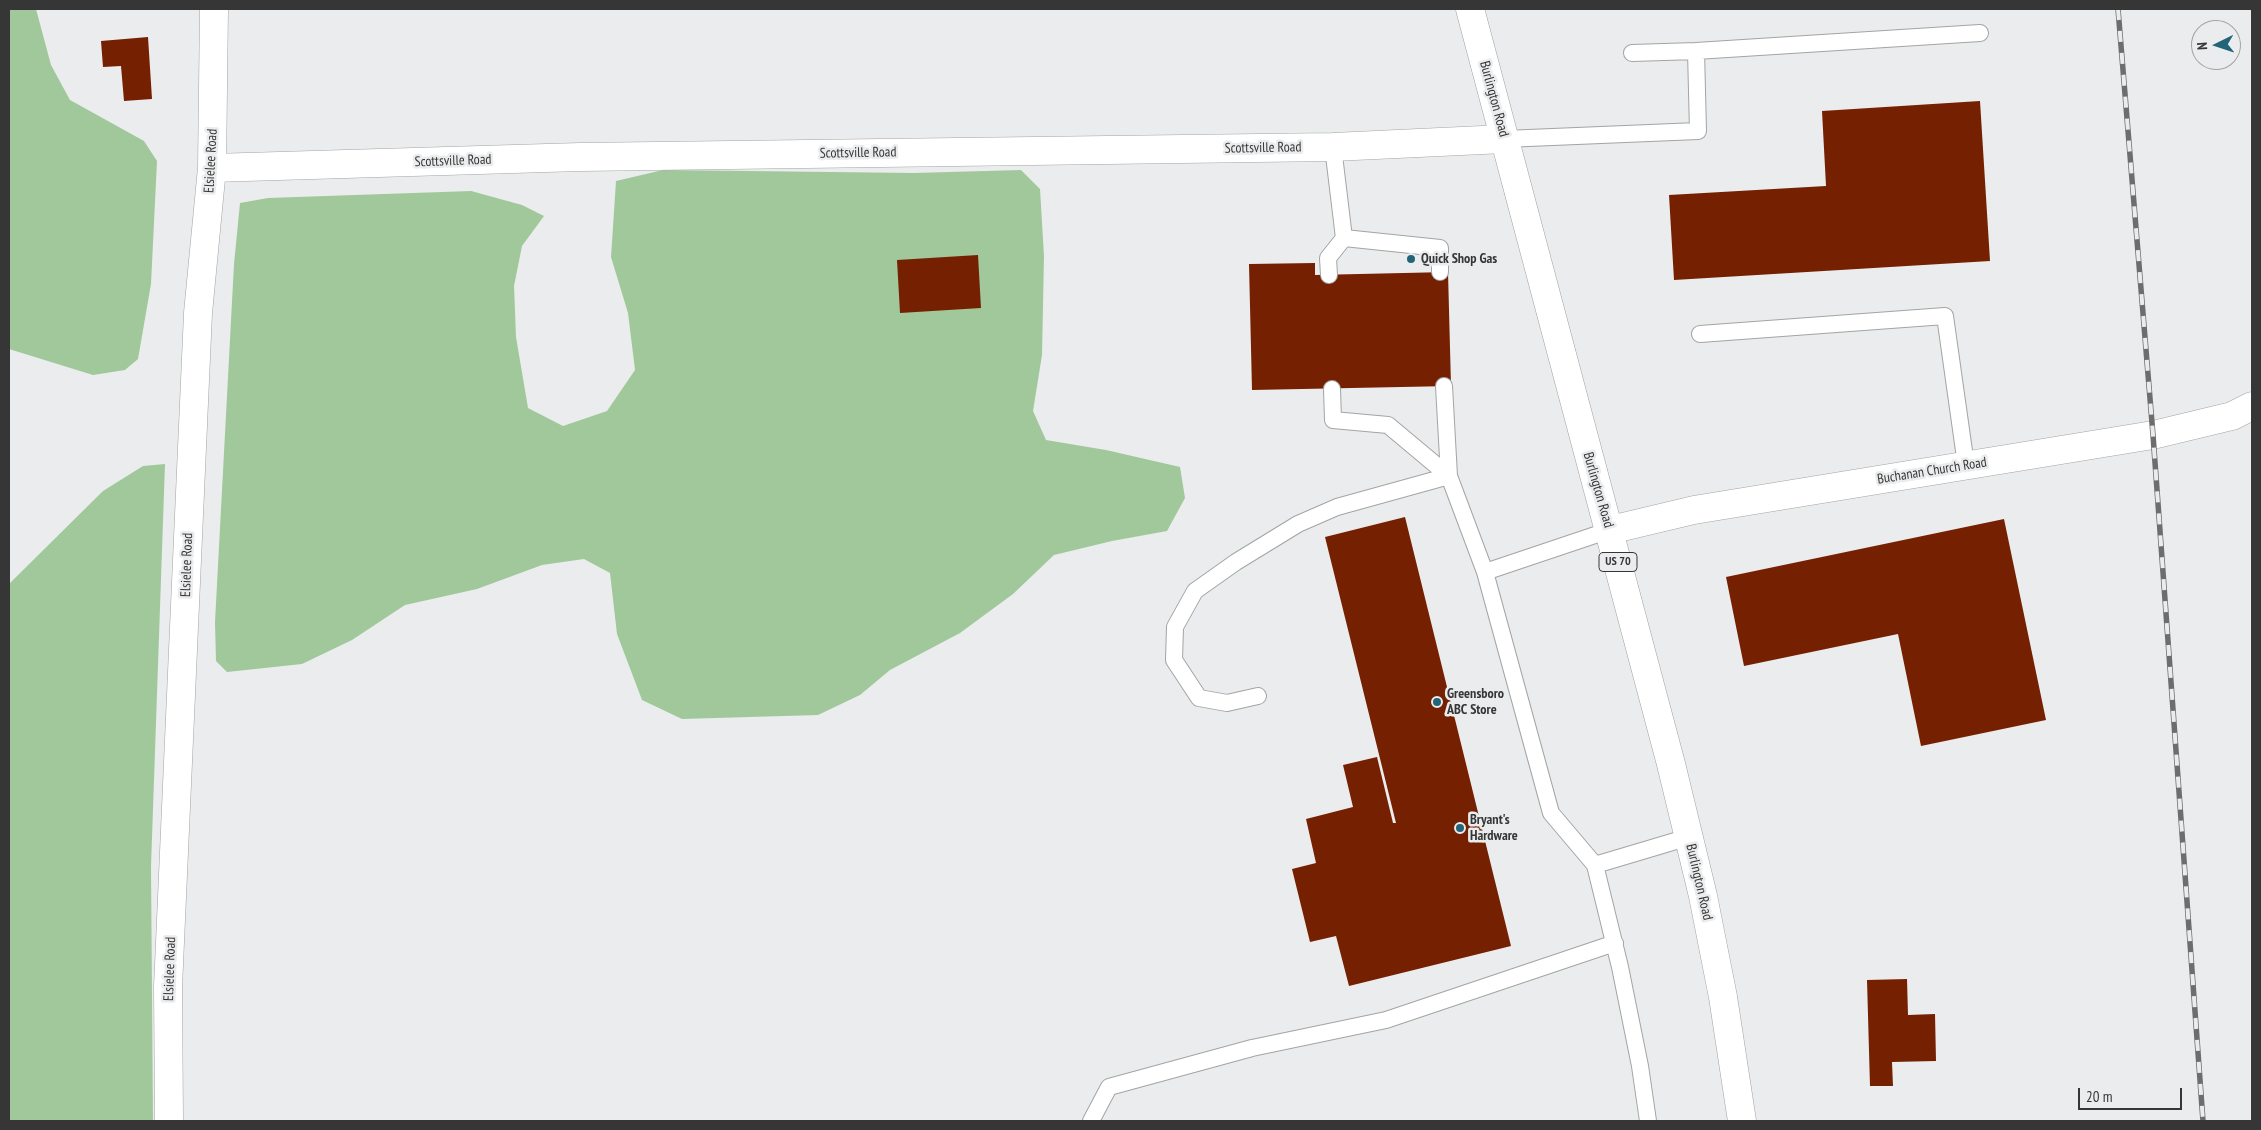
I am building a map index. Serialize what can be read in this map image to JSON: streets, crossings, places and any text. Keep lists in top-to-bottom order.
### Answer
{
  "streets": {
    "main road": [
      "Burlington Road",
      "Scottsville Road",
      "Elsielee Road",
      "Buchanan Church Road",
      "US 70"
    ]
  },
  "crossings": [
    ["Burlington Road", "Scottsville Road"],
    ["Burlington Road", "Buchanan Church Road"],
    ["Scottsville Road", "Elsielee Road"]
  ],
  "places": ["Quick Shop Gas", "Greensboro ABC Store", "Bryant's Hardware"],
  "scale_bar": "20 m",
  "north": "left"
}
